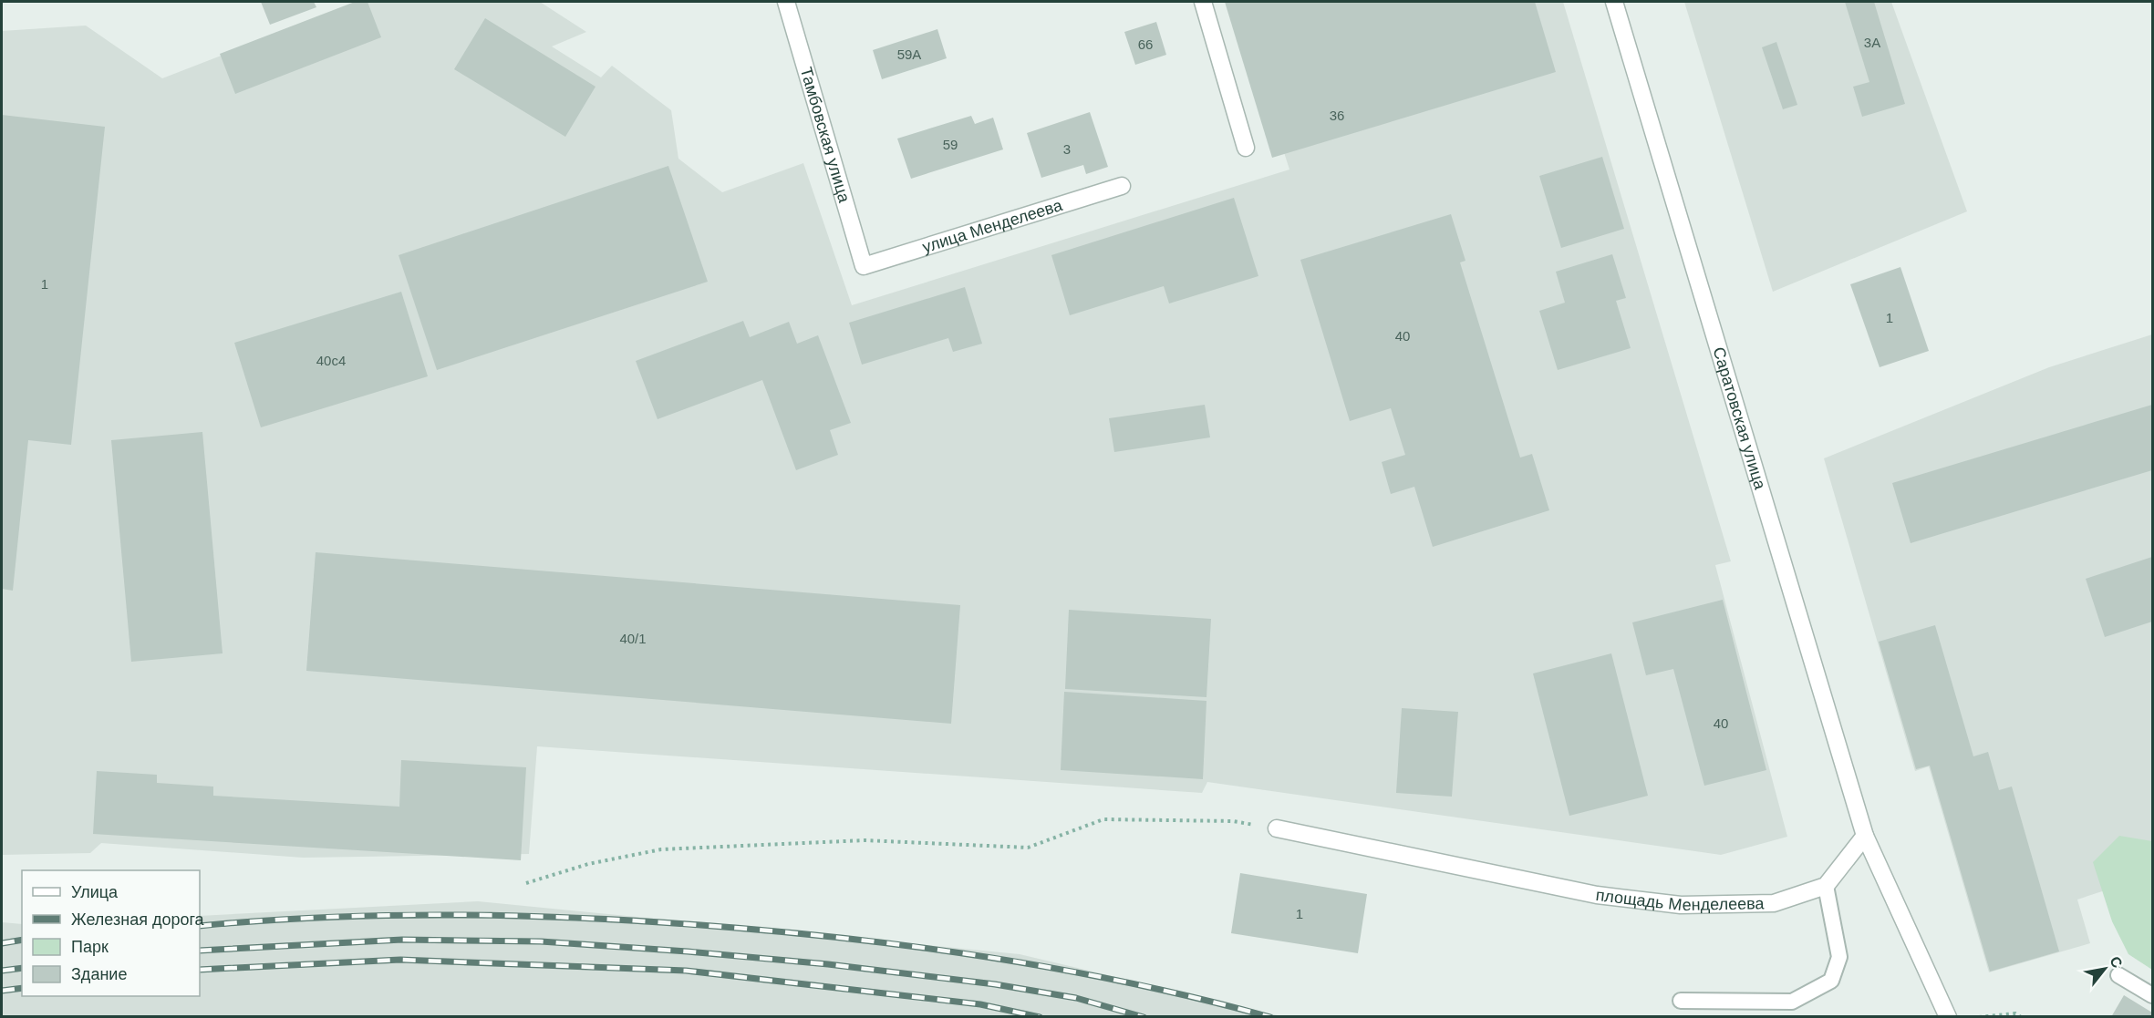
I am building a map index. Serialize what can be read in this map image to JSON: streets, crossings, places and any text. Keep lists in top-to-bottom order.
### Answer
{
  "streets": {
    "street": [
      "Тамбовская улица",
      "улица Менделеева",
      "Саратовская улица",
      "площадь Менделеева"
    ]
  },
  "crossings": [
    ["Тамбовская улица", "улица Менделеева"]
  ],
  "house_numbers": [
    "3А",
    "66",
    "59А",
    "36",
    "59",
    "3",
    "1",
    "1",
    "40",
    "40с4",
    "40/1",
    "40",
    "1"
  ],
  "legend": [
    "Улица",
    "Железная дорога",
    "Парк",
    "Здание"
  ],
  "north": "top right"
}
